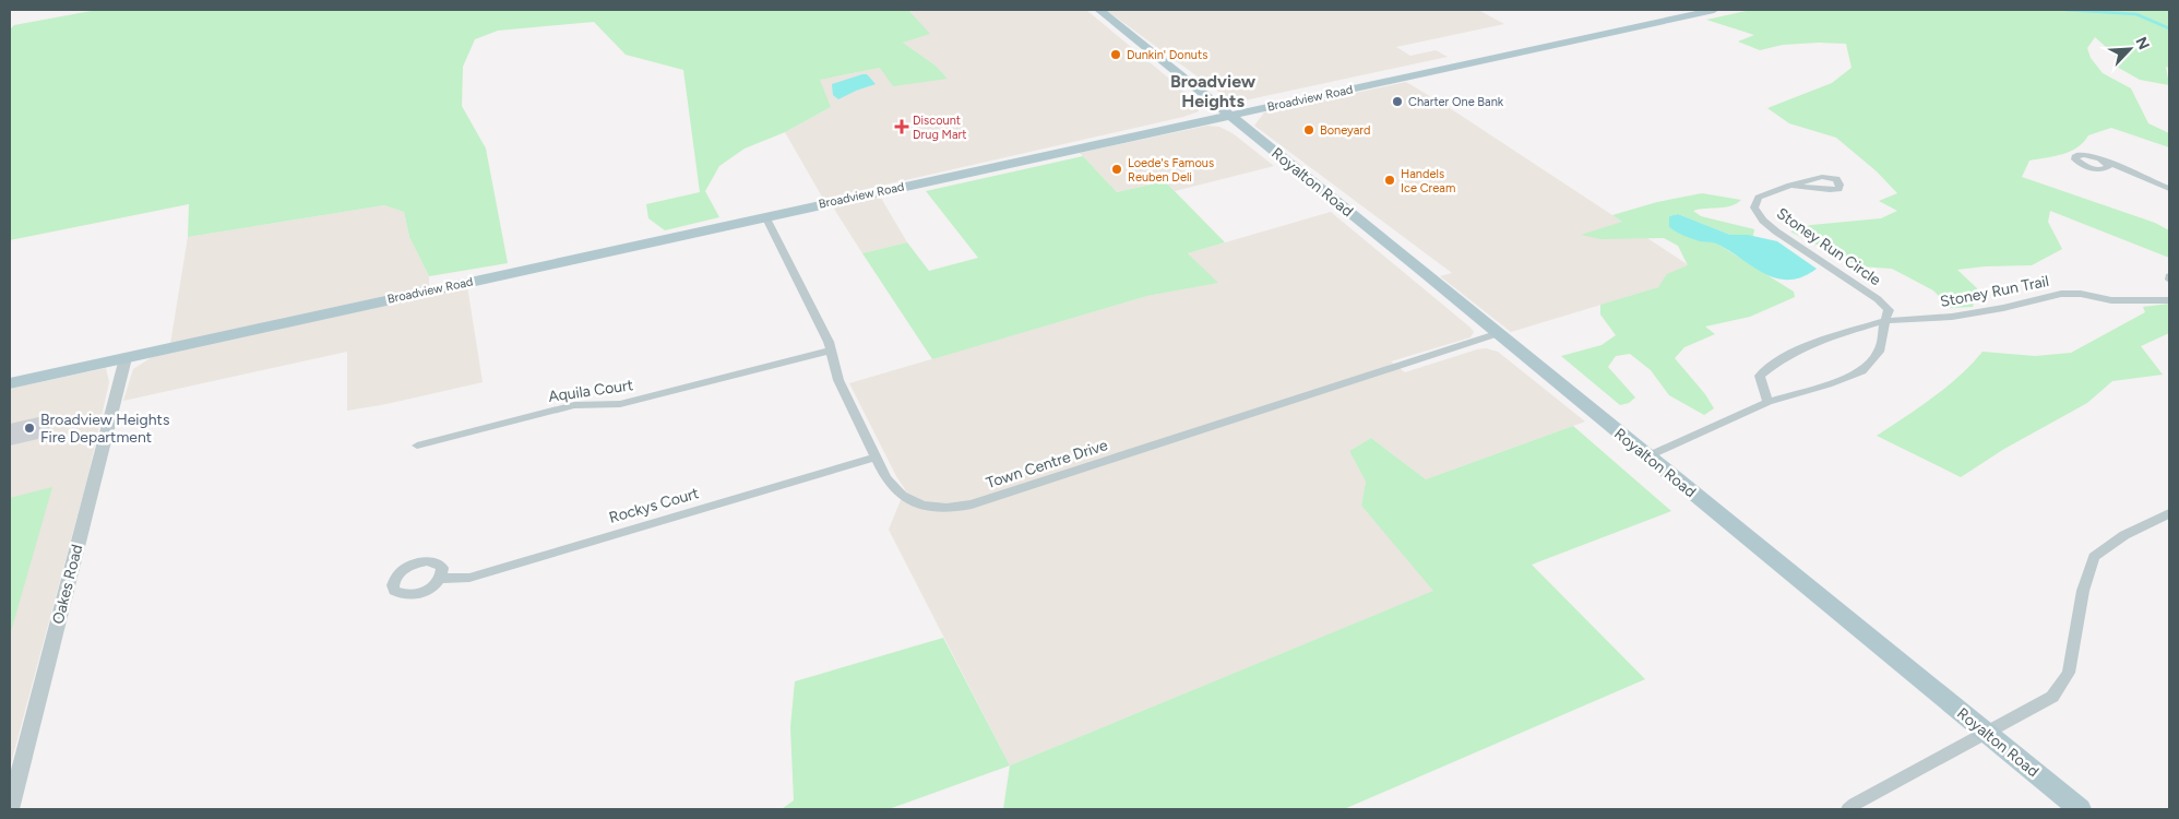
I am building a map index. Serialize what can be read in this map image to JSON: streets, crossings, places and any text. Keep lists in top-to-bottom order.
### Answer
{
  "streets": {
    "main road": ["Broadview Road", "Royalton Road"],
    "street": [
      "Stoney Run Circle",
      "Stoney Run Trail",
      "Aquila Court",
      "Town Centre Drive",
      "Rockys Court",
      "Oakes Road"
    ]
  },
  "crossings": [
    ["Broadview Road", "Royalton Road"],
    ["Broadview Road", "Town Centre Drive"],
    ["Broadview Road", "Oakes Road"],
    ["Royalton Road", "Town Centre Drive"],
    ["Stoney Run Circle", "Stoney Run Trail"],
    ["Aquila Court", "Town Centre Drive"],
    ["Town Centre Drive", "Rockys Court"]
  ],
  "districts": ["Broadview Heights"],
  "places": {
    "other": [
      "Dunkin' Donuts",
      "Charter One Bank",
      "Boneyard",
      "Loede's Famous Reuben Deli",
      "Handels Ice Cream",
      "Broadview Heights Fire Department"
    ],
    "health": ["Discount Drug Mart"]
  },
  "north": "top right"
}
